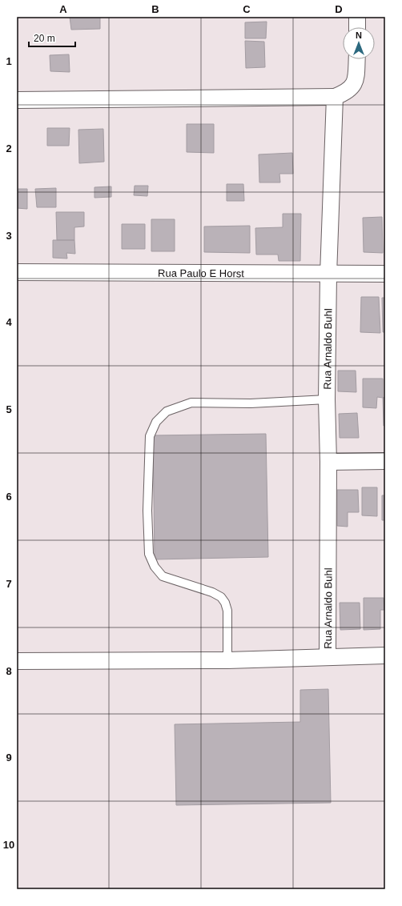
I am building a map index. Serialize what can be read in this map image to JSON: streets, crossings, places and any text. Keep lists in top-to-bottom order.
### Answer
{
  "streets": {
    "street": ["Rua Paulo E Horst", "Rua Arnaldo Buhl"]
  },
  "crossings": [
    ["Rua Paulo E Horst", "Rua Arnaldo Buhl"]
  ],
  "scale_bar": "20 m",
  "north": "top",
  "grid": {
    "columns": [
      "A",
      "B",
      "C",
      "D"
    ],
    "rows": [
      "1",
      "2",
      "3",
      "4",
      "5",
      "6",
      "7",
      "8",
      "9",
      "10"
    ]
  }
}
